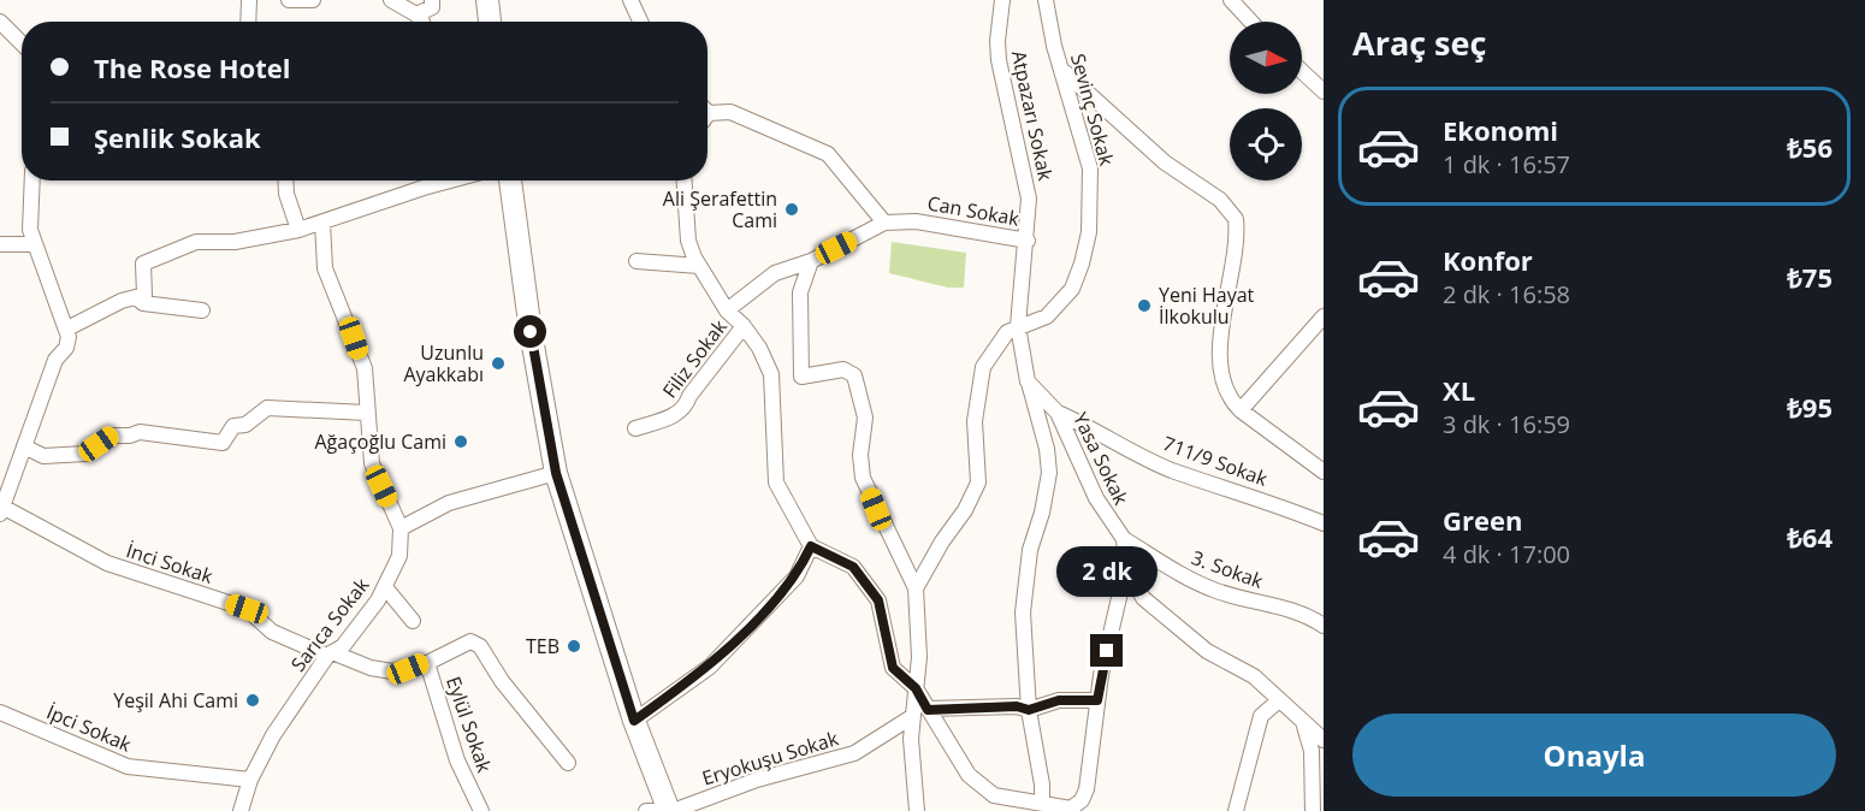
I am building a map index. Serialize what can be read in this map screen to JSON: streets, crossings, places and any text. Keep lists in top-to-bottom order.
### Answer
{
  "streets": {
    "street": [
      "Sevinç Sokak",
      "Atpazarı Sokak",
      "Can Sokak",
      "Filiz Sokak",
      "Yasa Sokak",
      "711/9 Sokak",
      "İnci Sokak",
      "3. Sokak",
      "Sarıca Sokak",
      "Eylül Sokak",
      "İpci Sokak",
      "Eryokuşu Sokak"
    ]
  },
  "crossings": [
    ["Sevinç Sokak", "Atpazarı Sokak"],
    ["Atpazarı Sokak", "Can Sokak"],
    ["Yasa Sokak", "711/9 Sokak"],
    ["Yasa Sokak", "3. Sokak"],
    ["İnci Sokak", "Sarıca Sokak"],
    ["İnci Sokak", "Eylül Sokak"],
    ["Sarıca Sokak", "Eylül Sokak"],
    ["Sarıca Sokak", "İpci Sokak"]
  ],
  "places": [
    "Ali Şerafettin Cami",
    "Yeni Hayat İlkokulu",
    "Uzunlu Ayakkabı",
    "Ağaçoğlu Cami",
    "TEB",
    "Yeşil Ahi Cami"
  ],
  "north": "right",
  "page": {
    "heading": "Araç seç",
    "banner": ["The Rose Hotel", "Şenlik Sokak"],
    "list": [
      {
        "name": "Ekonomi",
        "note": "1 dk · 16:57",
        "value": "₺56"
      },
      {
        "name": "Konfor",
        "note": "2 dk · 16:58",
        "value": "₺75"
      },
      {
        "name": "XL",
        "note": "3 dk · 16:59",
        "value": "₺95"
      },
      {
        "name": "Green",
        "note": "4 dk · 17:00",
        "value": "₺64"
      }
    ],
    "bubble": "2 dk",
    "buttons": "Onayla"
  }
}
